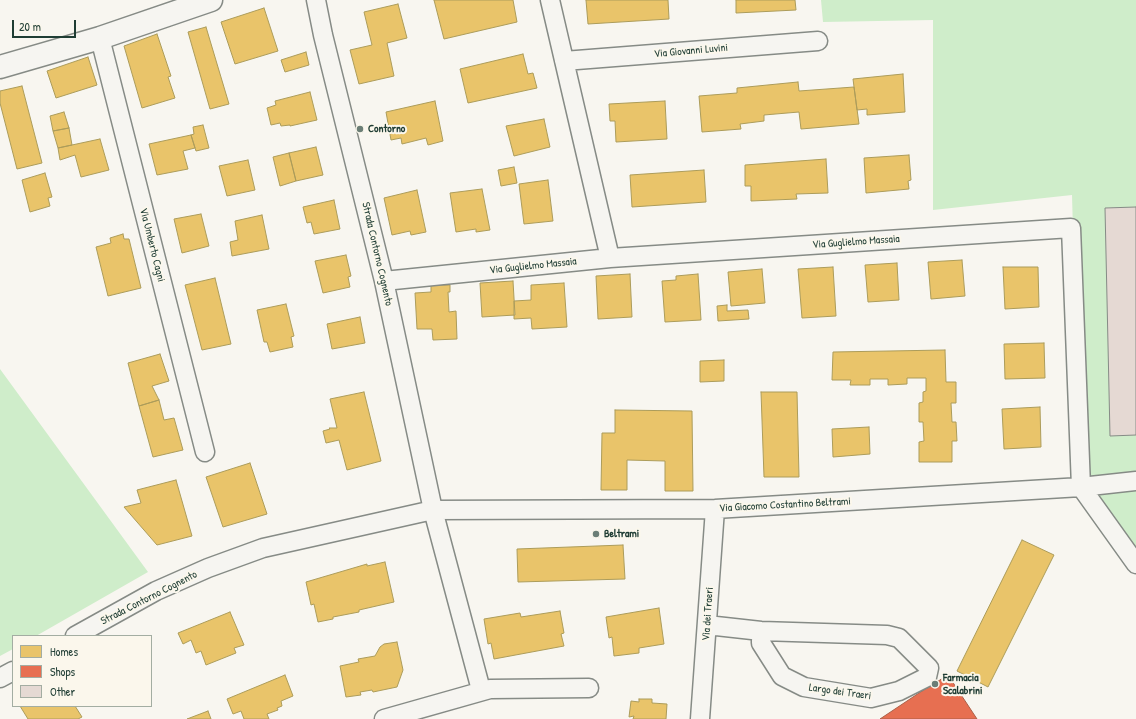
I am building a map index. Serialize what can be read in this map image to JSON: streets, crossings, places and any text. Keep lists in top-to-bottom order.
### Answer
{
  "streets": {
    "street": [
      "Via Giovanni Luvini",
      "Via Guglielmo Massaia",
      "Via Umberto Cagni",
      "Strada Contorno Cognento",
      "Via Giacomo Costantino Beltrami",
      "Via dei Traeri",
      "Largo dei Traeri"
    ]
  },
  "crossings": [
    ["Via Guglielmo Massaia", "Strada Contorno Cognento"],
    ["Via Guglielmo Massaia", "Via Giacomo Costantino Beltrami"],
    ["Strada Contorno Cognento", "Via Giacomo Costantino Beltrami"],
    ["Via Giacomo Costantino Beltrami", "Via dei Traeri"],
    ["Via dei Traeri", "Largo dei Traeri"]
  ],
  "places": ["Contorno", "Beltrami", "Farmacia Scalabrini"],
  "legend": ["Homes", "Shops", "Other"],
  "scale_bar": "20 m"
}
